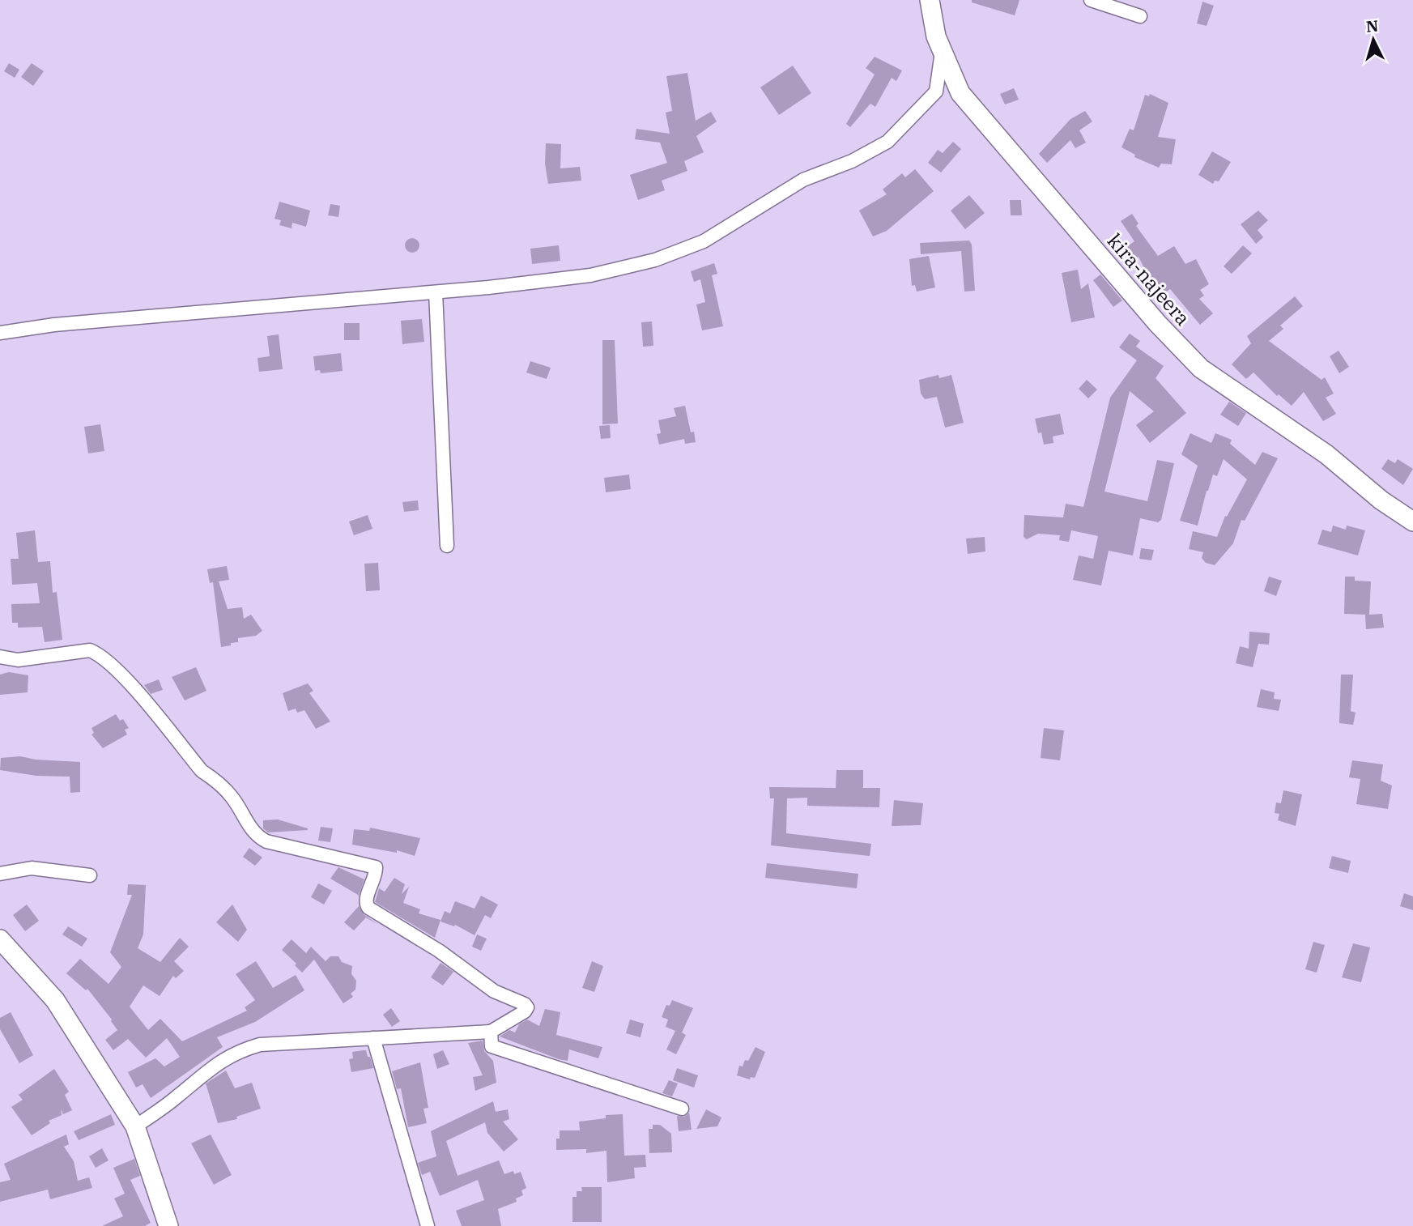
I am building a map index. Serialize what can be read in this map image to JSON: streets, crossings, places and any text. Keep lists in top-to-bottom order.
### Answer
{
  "streets": {
    "street": ["kira-najeera"]
  },
  "north": "top"
}
